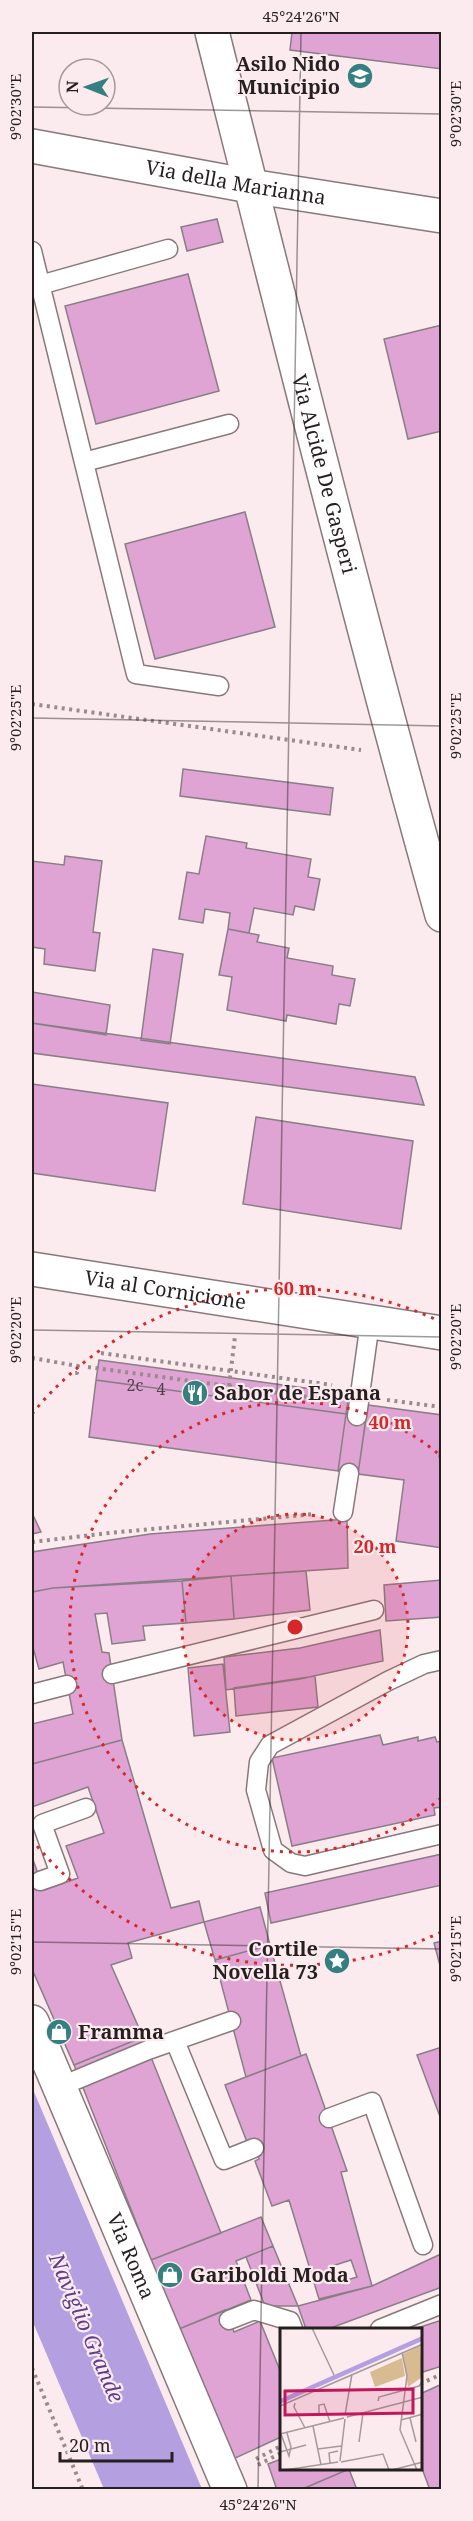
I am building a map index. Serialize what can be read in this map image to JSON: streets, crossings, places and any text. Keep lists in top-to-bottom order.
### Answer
{
  "streets": {
    "street": [
      "Via della Marianna",
      "Via Alcide De Gasperi",
      "Via al Cornicione",
      "Via Roma"
    ]
  },
  "crossings": [
    ["Via della Marianna", "Via Alcide De Gasperi"]
  ],
  "water": ["Naviglio Grande"],
  "places": {
    "school or university": ["Asilo Nido Municipio"],
    "restaurant": ["Sabor de Espana"],
    "place": ["Cortile Novella 73"],
    "shop": ["Framma", "Gariboldi Moda"]
  },
  "house_numbers": ["2c", "4"],
  "scale_bar": "20 m",
  "north": "left",
  "coordinates": [
    "45°24'26\"N",
    "9°02'30\"E",
    "9°02'25\"E",
    "9°02'20\"E",
    "9°02'15\"E"
  ],
  "rings": ["60 m", "40 m", "20 m"]
}
